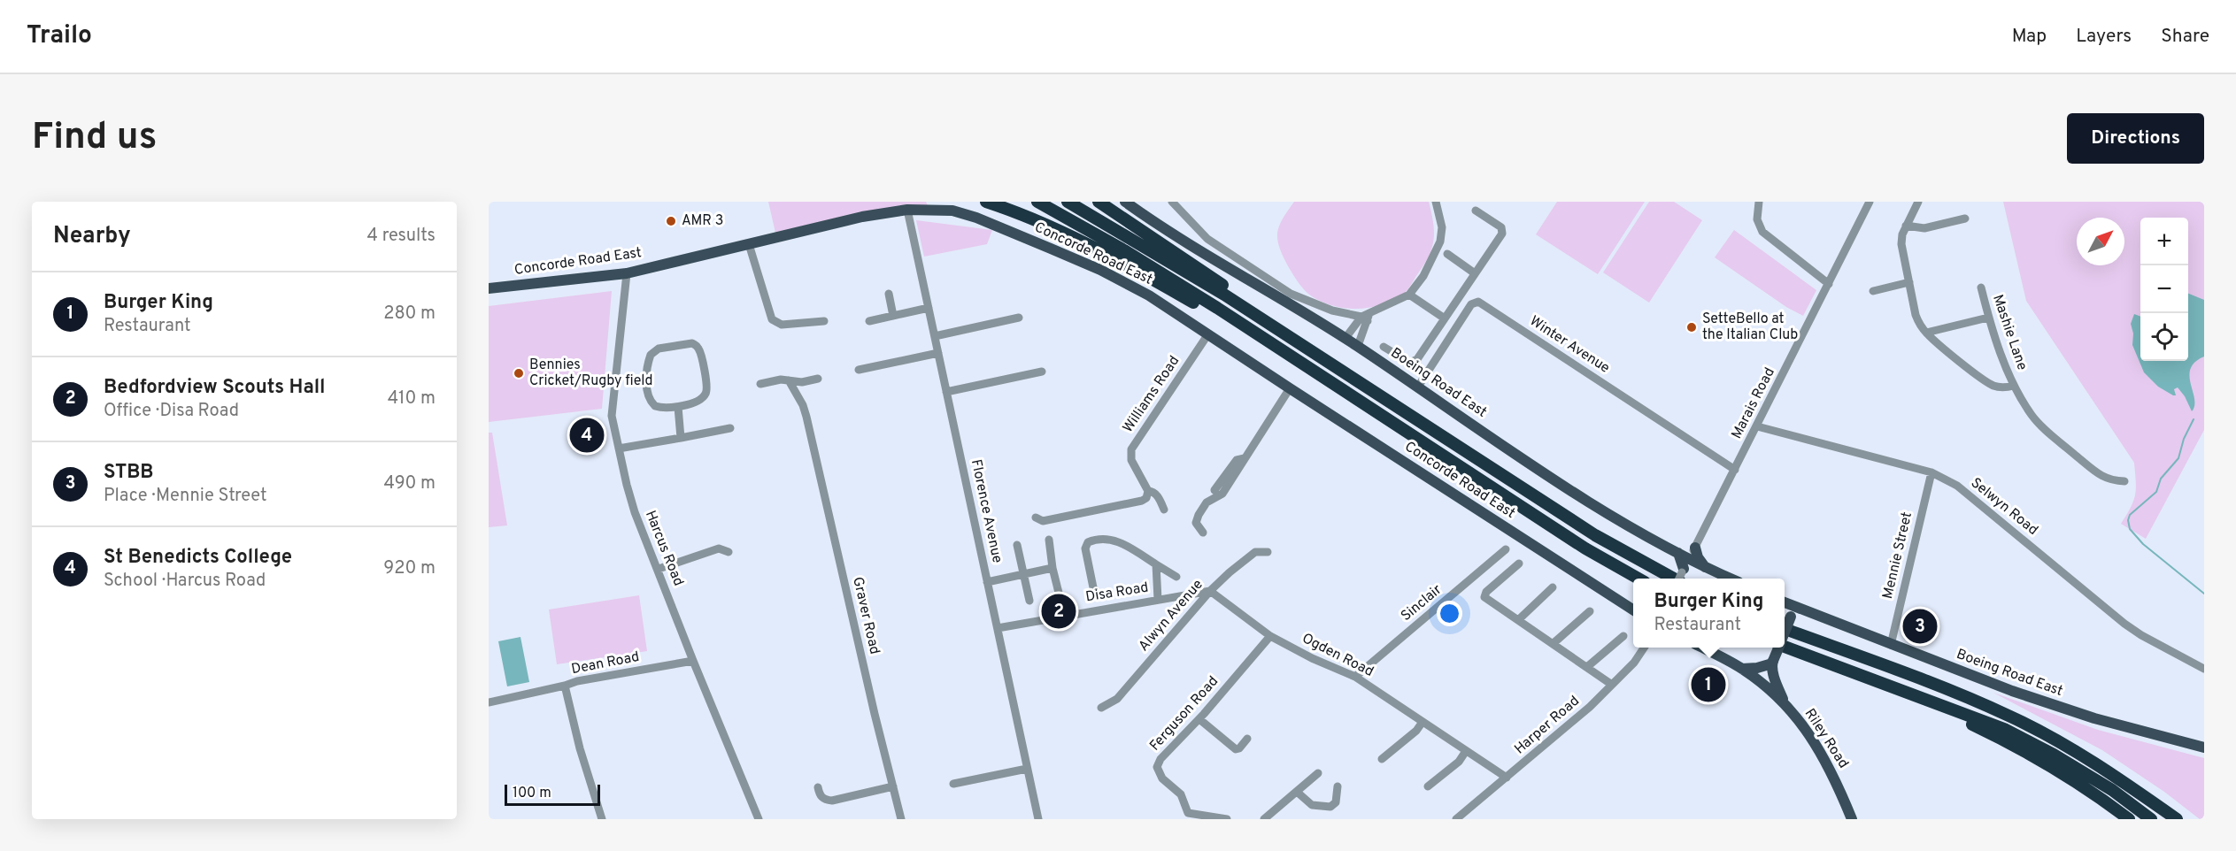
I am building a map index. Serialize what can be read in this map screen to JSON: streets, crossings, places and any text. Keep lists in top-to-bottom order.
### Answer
{
  "streets": {
    "main road": ["Concorde Road East", "Boeing Road East", "Riley Road"],
    "street": [
      "Mashie Lane",
      "Winter Avenue",
      "Williams Road",
      "Marais Road",
      "Selwyn Road",
      "Florence Avenue",
      "Harcus Road",
      "Mennie Street",
      "Disa Road",
      "Sinclair",
      "Graver Road",
      "Alwyn Avenue",
      "Ogden Road",
      "Dean Road",
      "Ferguson Road",
      "Harper Road"
    ]
  },
  "crossings": [
    ["Concorde Road East", "Williams Road"],
    ["Concorde Road East", "Florence Avenue"],
    ["Concorde Road East", "Harcus Road"],
    ["Winter Avenue", "Boeing Road East"],
    ["Winter Avenue", "Marais Road"],
    ["Boeing Road East", "Marais Road"],
    ["Boeing Road East", "Mennie Street"],
    ["Marais Road", "Selwyn Road"],
    ["Selwyn Road", "Mennie Street"],
    ["Florence Avenue", "Disa Road"],
    ["Harcus Road", "Dean Road"],
    ["Disa Road", "Alwyn Avenue"],
    ["Disa Road", "Ogden Road"],
    ["Sinclair", "Ogden Road"],
    ["Alwyn Avenue", "Ogden Road"],
    ["Ogden Road", "Ferguson Road"],
    ["Ogden Road", "Harper Road"]
  ],
  "places": ["AMR 3", "SetteBello at the Italian Club", "Bennies Cricket/Rugby field"],
  "scale_bar": "100 m",
  "north": "top right",
  "page": {
    "header": "Trailo",
    "nav": ["Map", "Layers", "Share"],
    "buttons": "Directions",
    "title": "Find us",
    "heading": ["Nearby", "4 results"],
    "map_buttons": ["+", "−"],
    "list": [
      {
        "mark": "1",
        "name": "Burger King",
        "note": "Restaurant",
        "value": "280 m"
      },
      {
        "mark": "2",
        "name": "Bedfordview Scouts Hall",
        "note": "Office · Disa Road",
        "value": "410 m"
      },
      {
        "mark": "3",
        "name": "STBB",
        "note": "Place · Mennie Street",
        "value": "490 m"
      },
      {
        "mark": "4",
        "name": "St Benedicts College",
        "note": "School · Harcus Road",
        "value": "920 m"
      }
    ],
    "pins": [
      "4",
      "2",
      "3",
      "1"
    ],
    "popup": ["Burger King", "Restaurant"],
    "scale": "100 m"
  }
}
